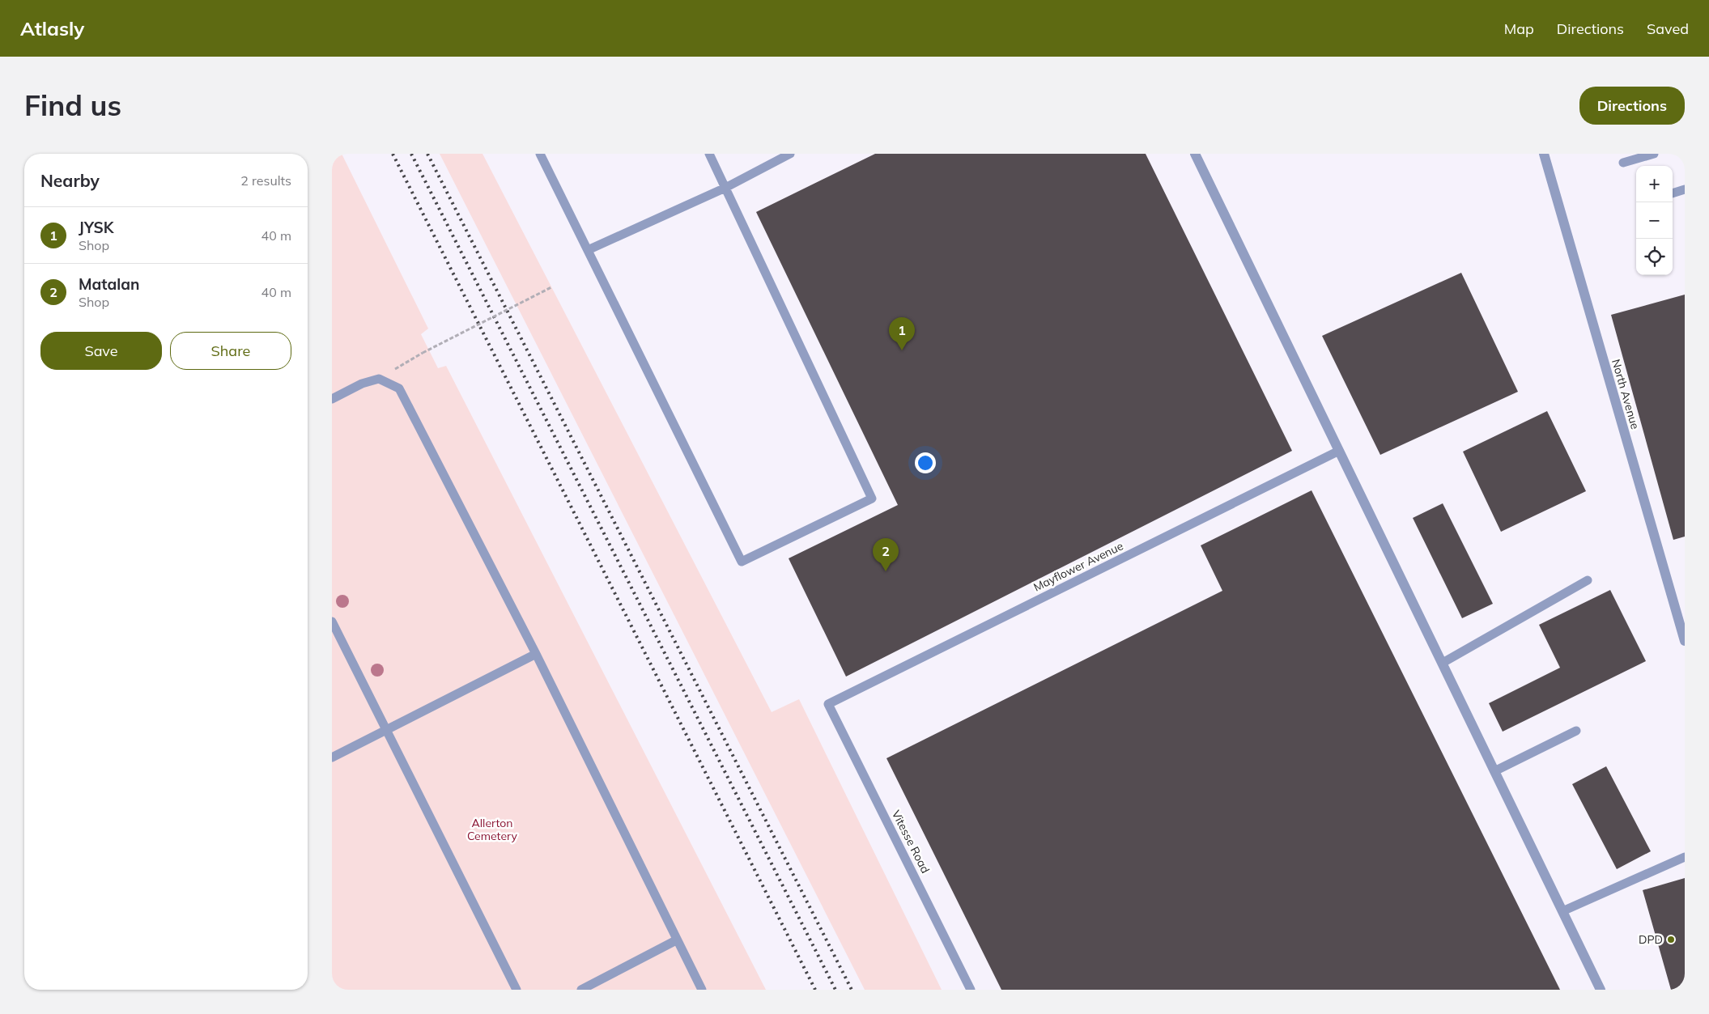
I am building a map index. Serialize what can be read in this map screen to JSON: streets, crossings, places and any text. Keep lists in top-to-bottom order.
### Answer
{
  "streets": {
    "street": ["North Avenue"],
    "lane": ["Mayflower Avenue", "Vitesse Road"]
  },
  "crossings": [
    ["Mayflower Avenue", "Vitesse Road"]
  ],
  "parks": ["Allerton Cemetery"],
  "places": ["DPD"],
  "page": {
    "header": "Atlasly",
    "nav": ["Map", "Directions", "Saved"],
    "buttons": [
      "Directions",
      ["Save", "Share"]
    ],
    "title": "Find us",
    "heading": ["Nearby", "2 results"],
    "map_buttons": ["+", "−"],
    "list": [
      {
        "mark": "1",
        "name": "JYSK",
        "note": "Shop",
        "value": "40 m"
      },
      {
        "mark": "2",
        "name": "Matalan",
        "note": "Shop",
        "value": "40 m"
      }
    ],
    "pins": ["1", "2"]
  }
}
